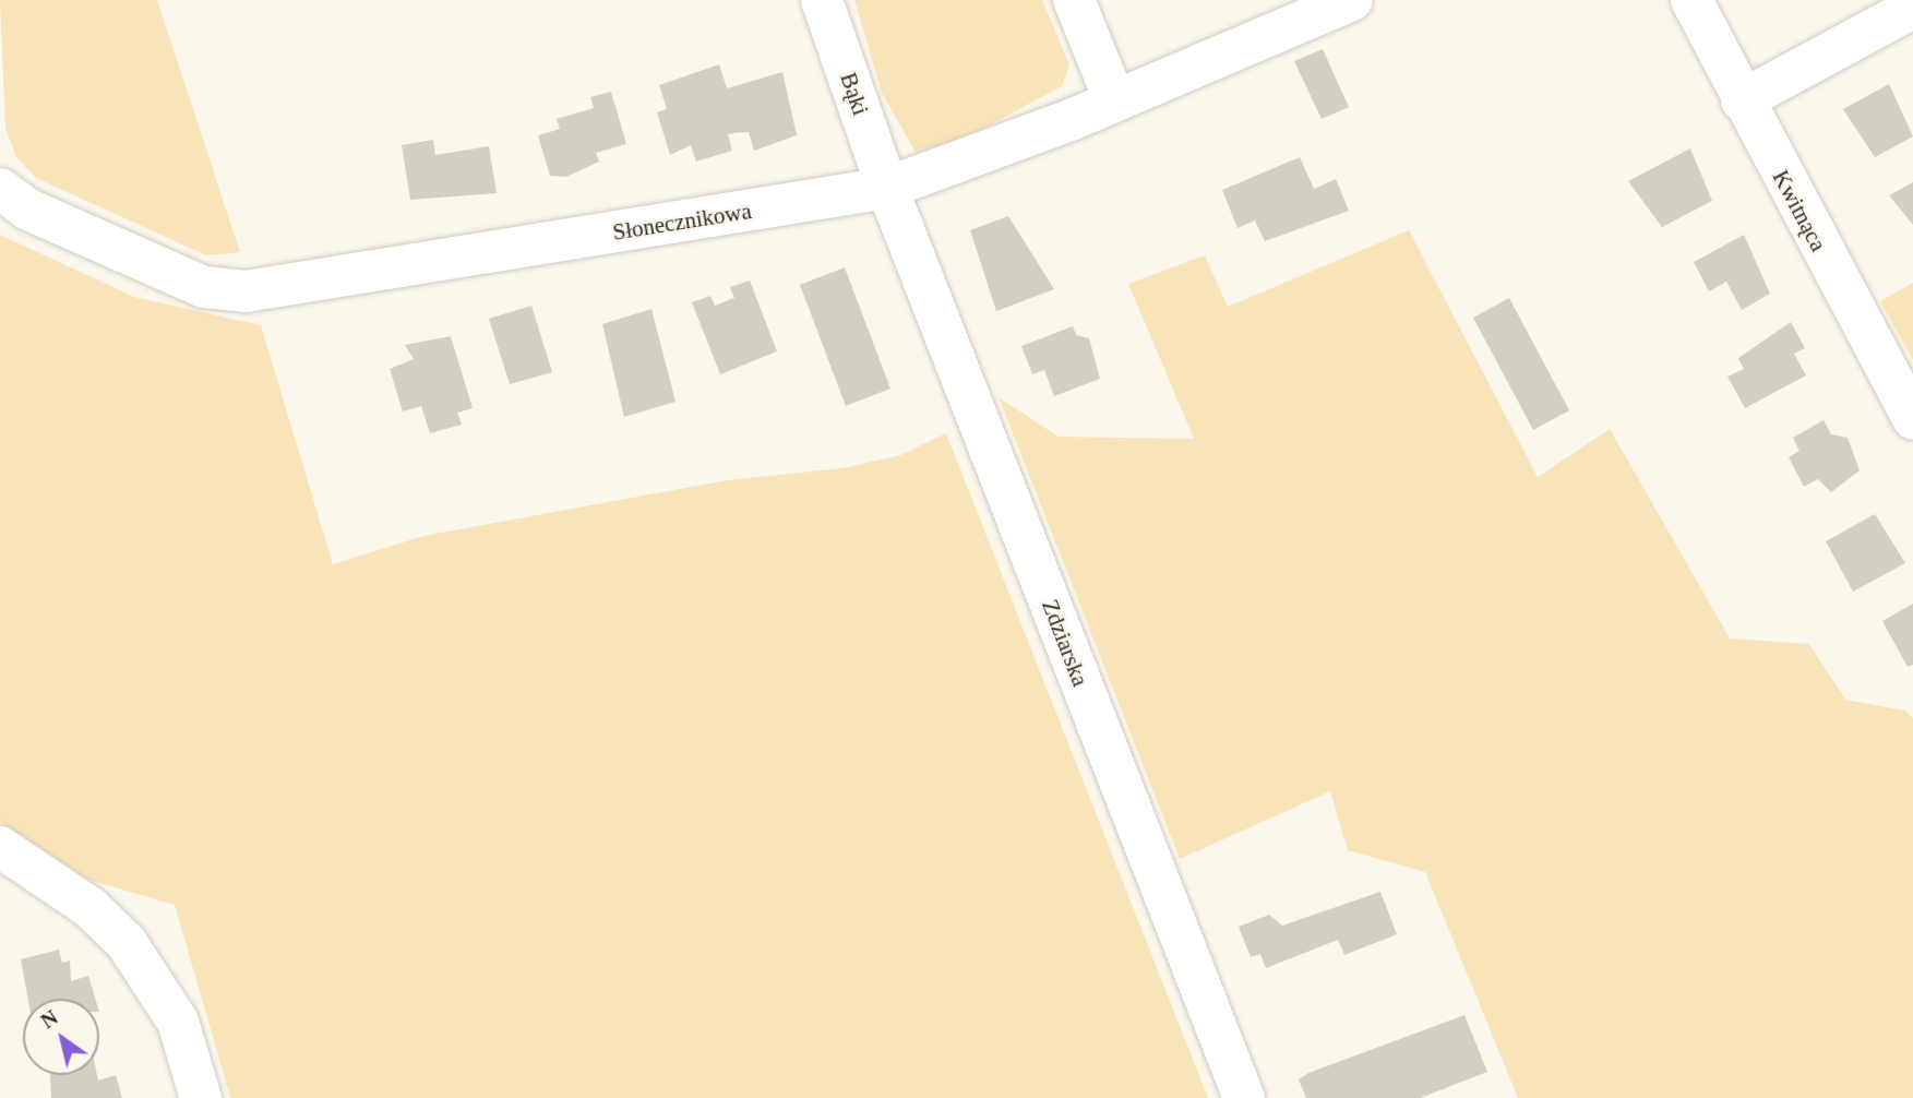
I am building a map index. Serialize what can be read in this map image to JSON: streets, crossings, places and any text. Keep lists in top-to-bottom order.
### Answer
{
  "streets": {
    "street": [
      "Bąki",
      "Kwitnąca",
      "Słonecznikowa",
      "Zdziarska"
    ]
  },
  "crossings": [
    ["Bąki", "Słonecznikowa"],
    ["Bąki", "Zdziarska"],
    ["Słonecznikowa", "Zdziarska"]
  ],
  "north": "top left"
}
